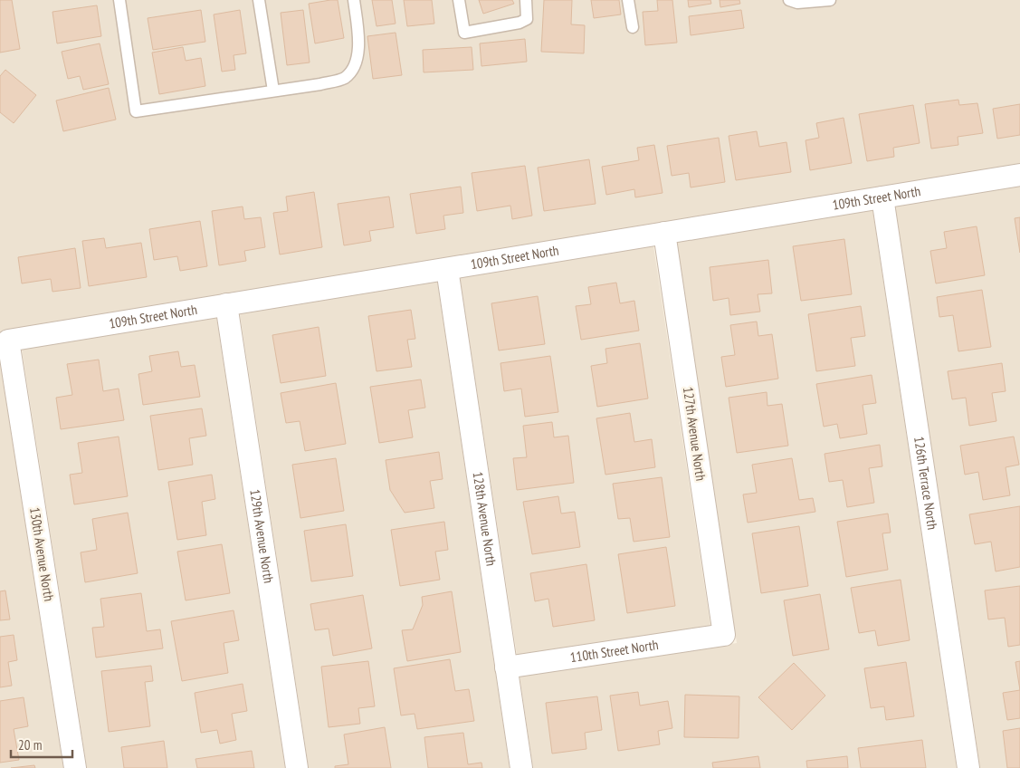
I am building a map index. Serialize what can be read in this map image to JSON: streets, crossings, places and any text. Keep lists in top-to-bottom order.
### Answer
{
  "streets": {
    "street": [
      "109th Street North",
      "127th Avenue North",
      "126th Terrace North",
      "128th Avenue North",
      "129th Avenue North",
      "130th Avenue North",
      "110th Street North"
    ]
  },
  "crossings": [
    ["109th Street North", "127th Avenue North"],
    ["109th Street North", "126th Terrace North"],
    ["109th Street North", "128th Avenue North"],
    ["109th Street North", "129th Avenue North"],
    ["109th Street North", "130th Avenue North"],
    ["127th Avenue North", "110th Street North"],
    ["128th Avenue North", "110th Street North"]
  ],
  "scale_bar": "20 m"
}
